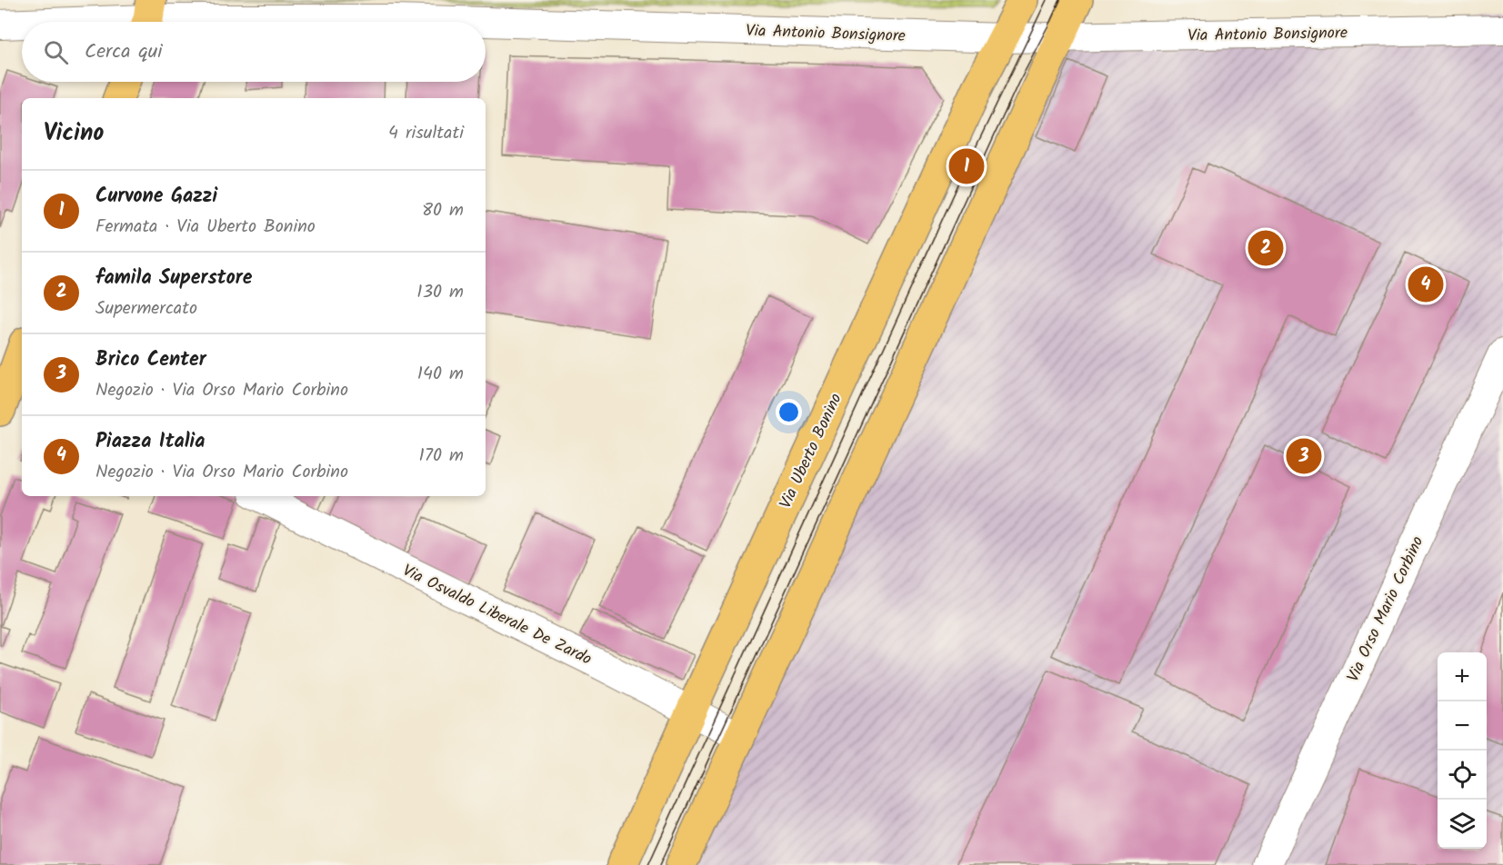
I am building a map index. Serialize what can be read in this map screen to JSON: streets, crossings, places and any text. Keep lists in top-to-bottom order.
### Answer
{
  "streets": {
    "main road": ["Via Uberto Bonino"],
    "street": ["Via Antonio Bonsignore", "Via Orso Mario Corbino", "Via Osvaldo Liberale De Zardo"]
  },
  "crossings": [
    ["Via Antonio Bonsignore", "Via Uberto Bonino"],
    ["Via Uberto Bonino", "Via Osvaldo Liberale De Zardo"]
  ],
  "page": {
    "search": "Cerca qui",
    "heading": ["Vicino", "4 risultati"],
    "pins": [
      "1",
      "2",
      "4",
      "3"
    ],
    "list": [
      {
        "mark": "1",
        "name": "Curvone Gazzi",
        "note": "Fermata · Via Uberto Bonino",
        "value": "80 m"
      },
      {
        "mark": "2",
        "name": "famila Superstore",
        "note": "Supermercato",
        "value": "130 m"
      },
      {
        "mark": "3",
        "name": "Brico Center",
        "note": "Negozio · Via Orso Mario Corbino",
        "value": "140 m"
      },
      {
        "mark": "4",
        "name": "Piazza Italia",
        "note": "Negozio · Via Orso Mario Corbino",
        "value": "170 m"
      }
    ],
    "map_buttons": ["+", "−"]
  }
}
